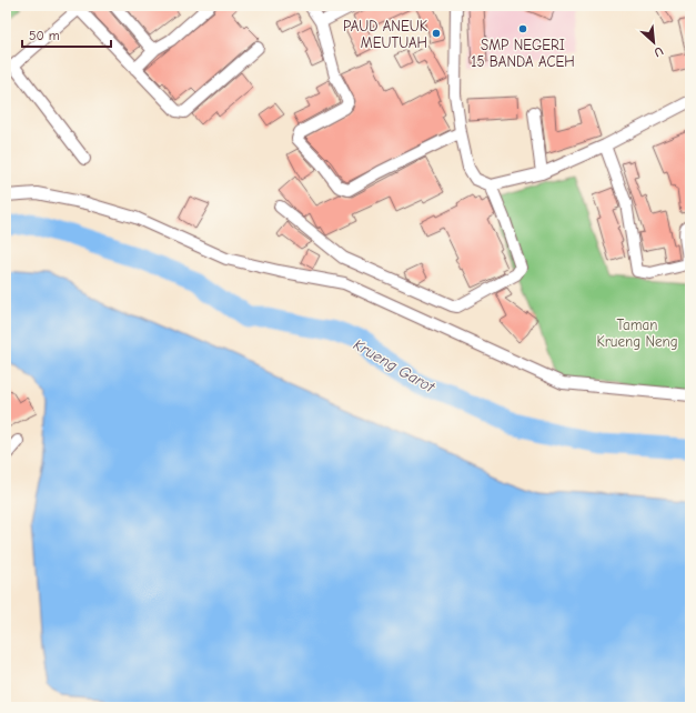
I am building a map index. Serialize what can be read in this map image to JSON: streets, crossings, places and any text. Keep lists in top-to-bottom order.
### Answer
{
  "water": ["Krueng Garot"],
  "parks": ["Taman Krueng Neng"],
  "places": ["SMP NEGERI 15 BANDA ACEH", "PAUD ANEUK MEUTUAH"],
  "scale_bar": "50 m",
  "north": "bottom right"
}
